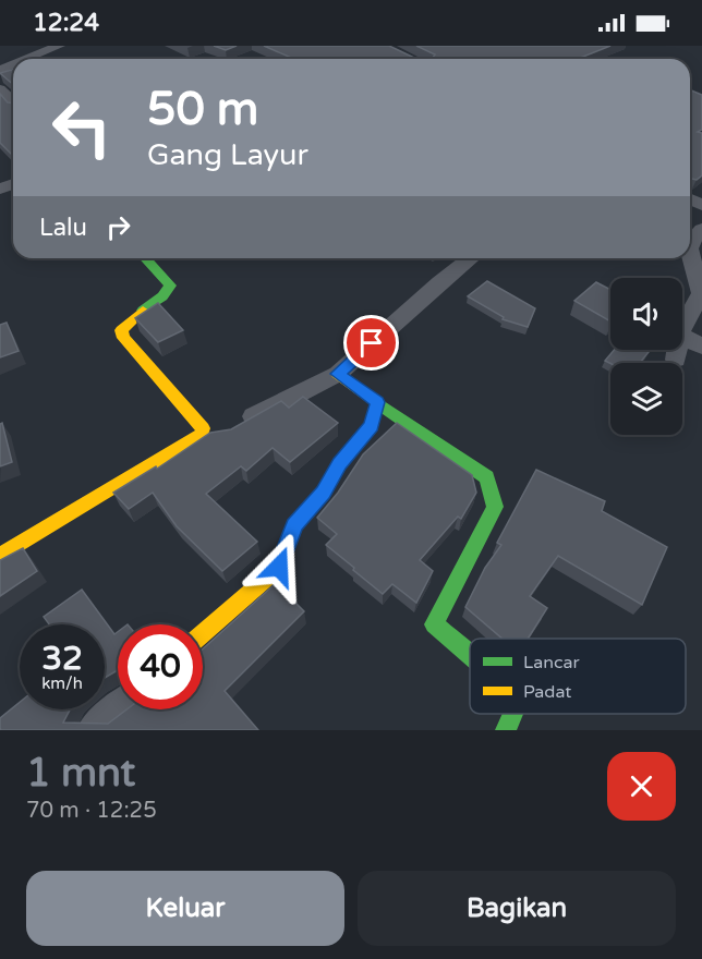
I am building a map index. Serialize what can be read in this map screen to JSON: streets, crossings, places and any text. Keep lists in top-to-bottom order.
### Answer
{
  "legend": ["Lancar", "Padat"],
  "page": {
    "status": "12:24",
    "turn": ["50 m", "Gang Layur"],
    "then": "Lalu",
    "speed": "32 km/h",
    "limit": "40",
    "heading": ["1 mnt", "70 m · 12:25"],
    "buttons": ["Keluar", "Bagikan"]
  }
}
